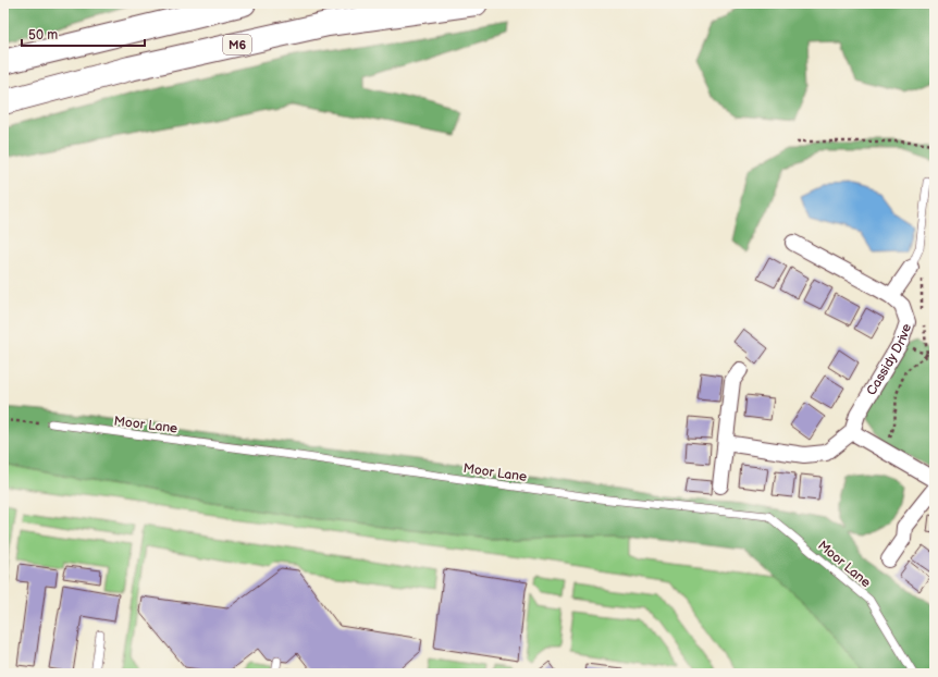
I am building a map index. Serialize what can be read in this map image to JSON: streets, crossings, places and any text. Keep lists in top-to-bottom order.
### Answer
{
  "streets": {
    "highway": ["M6"],
    "street": ["Cassidy Drive"],
    "lane": ["Moor Lane"]
  },
  "scale_bar": "50 m"
}
